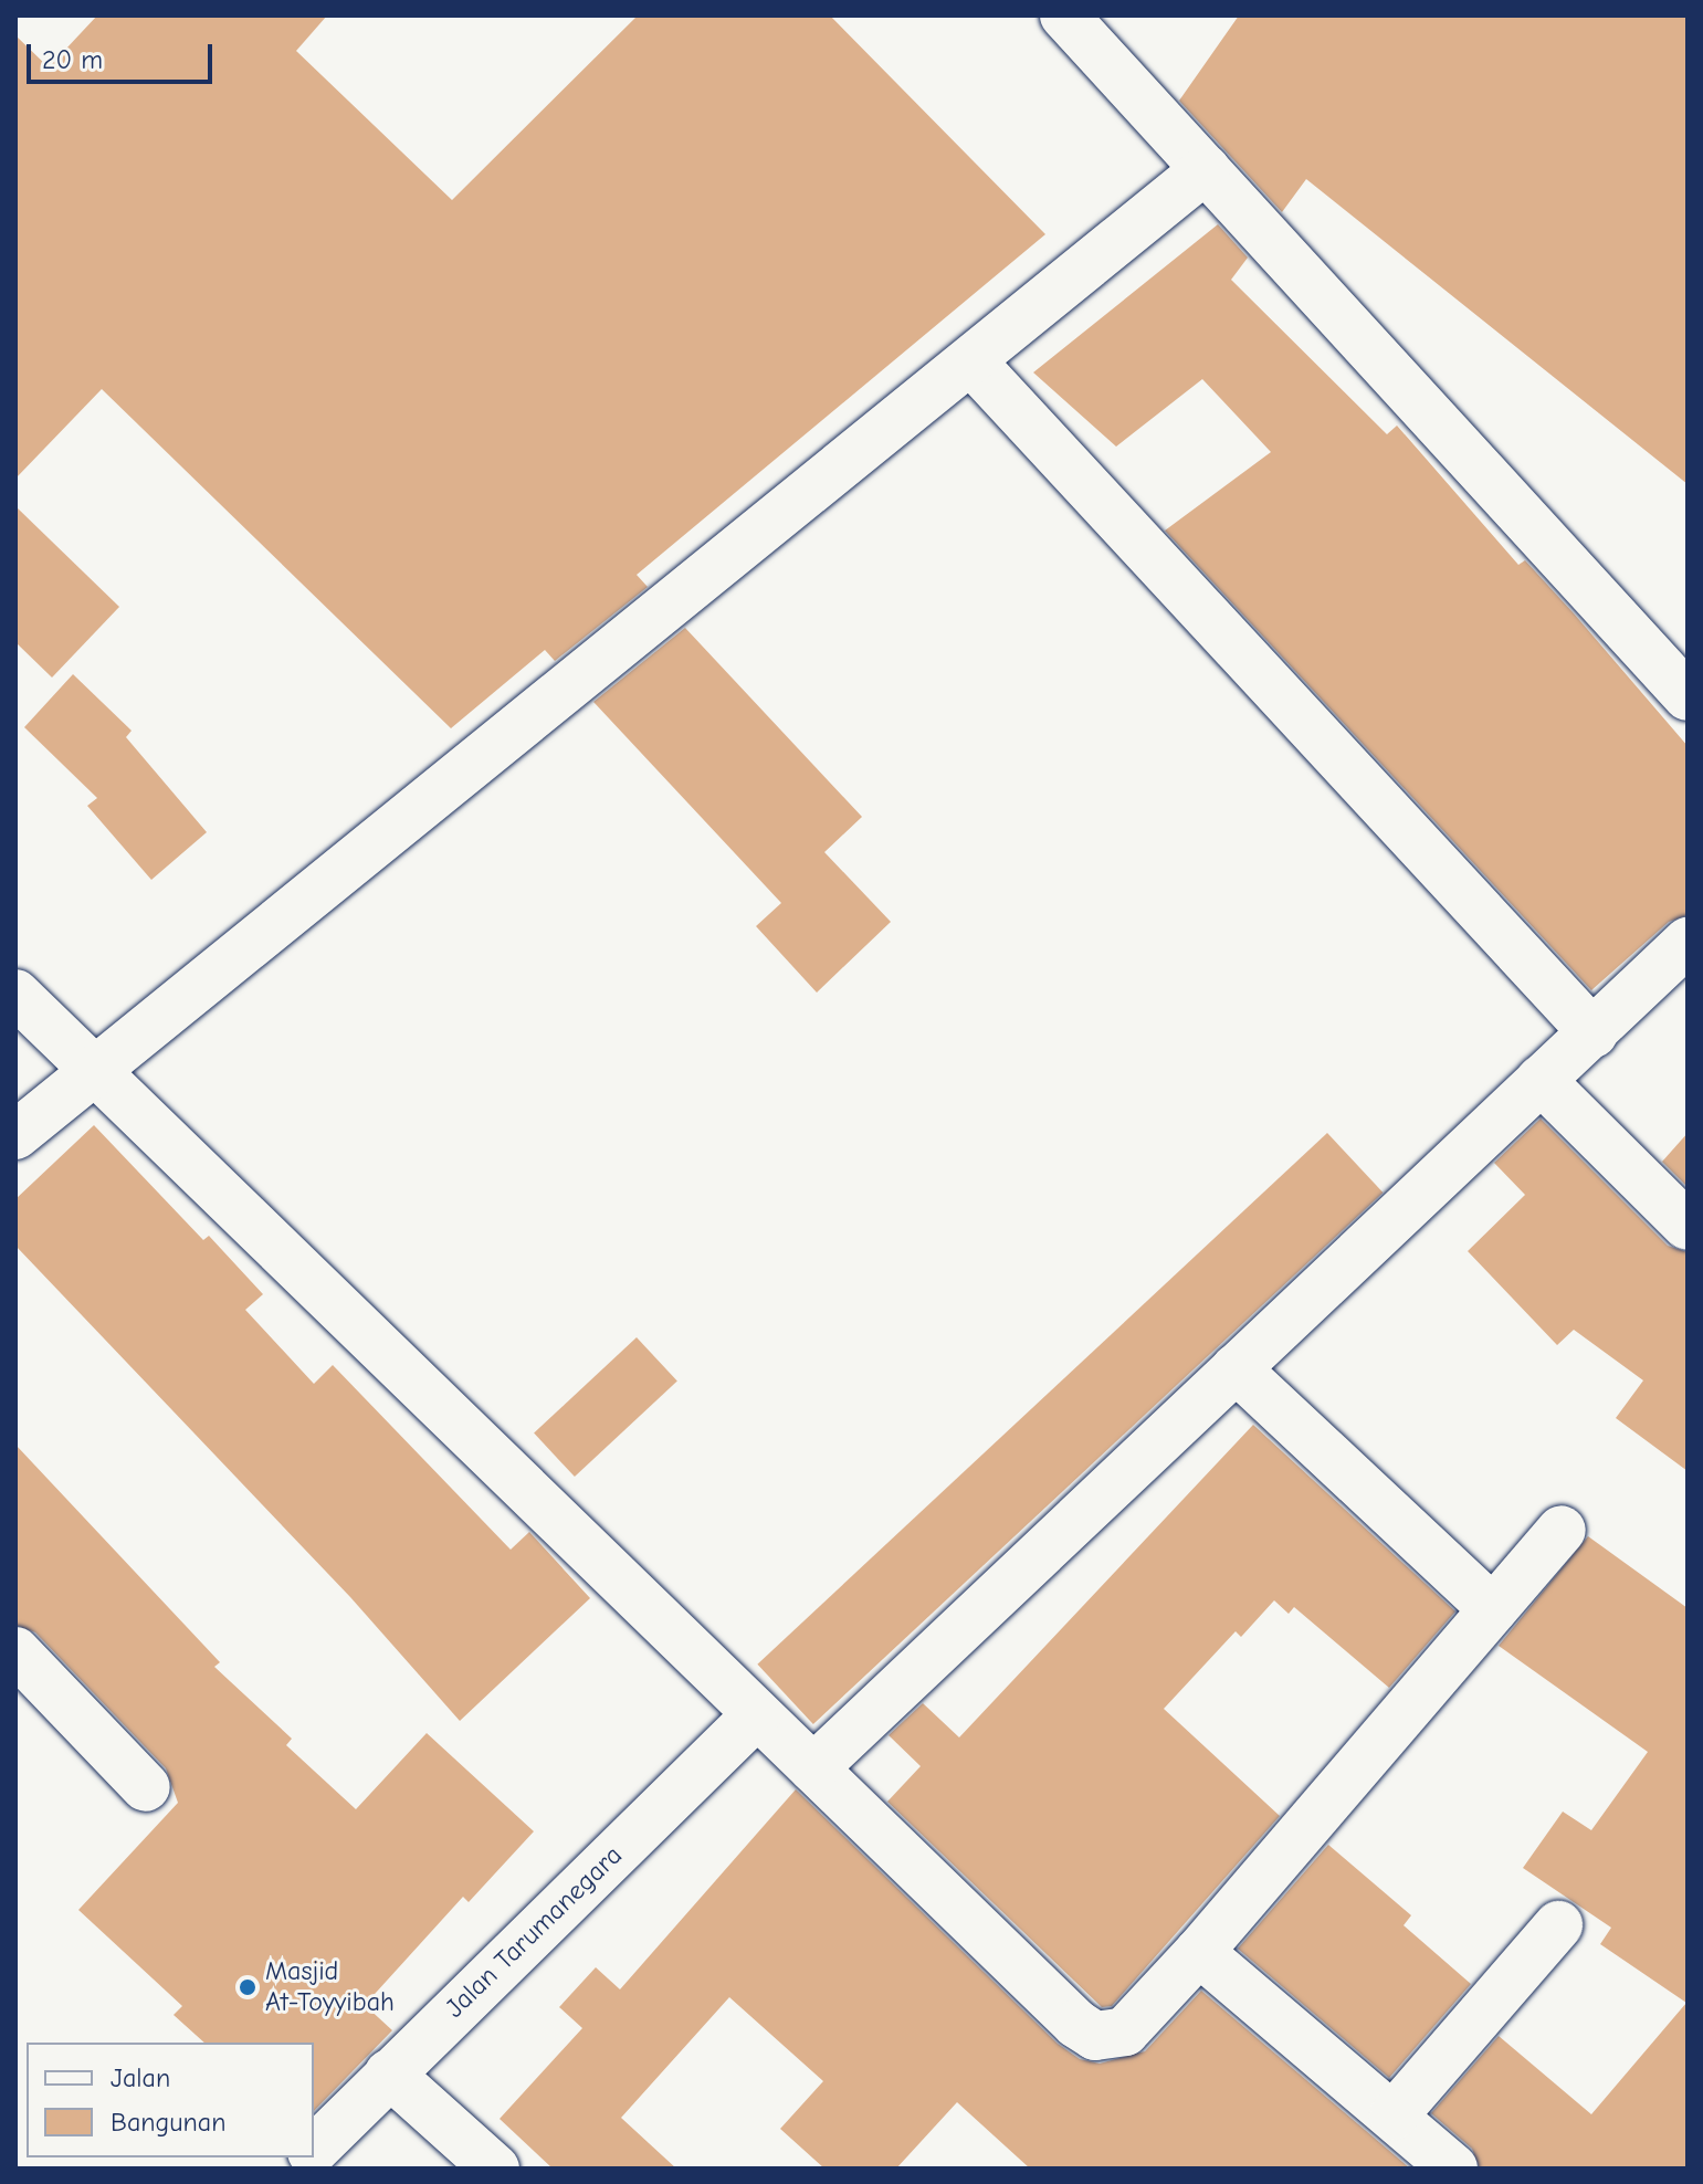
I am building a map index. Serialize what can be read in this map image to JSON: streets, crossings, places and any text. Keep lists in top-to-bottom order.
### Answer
{
  "streets": {
    "street": ["Jalan Tarumanegara"]
  },
  "places": ["Masjid At-Toyyibah"],
  "legend": ["Jalan", "Bangunan"],
  "scale_bar": "20 m"
}
